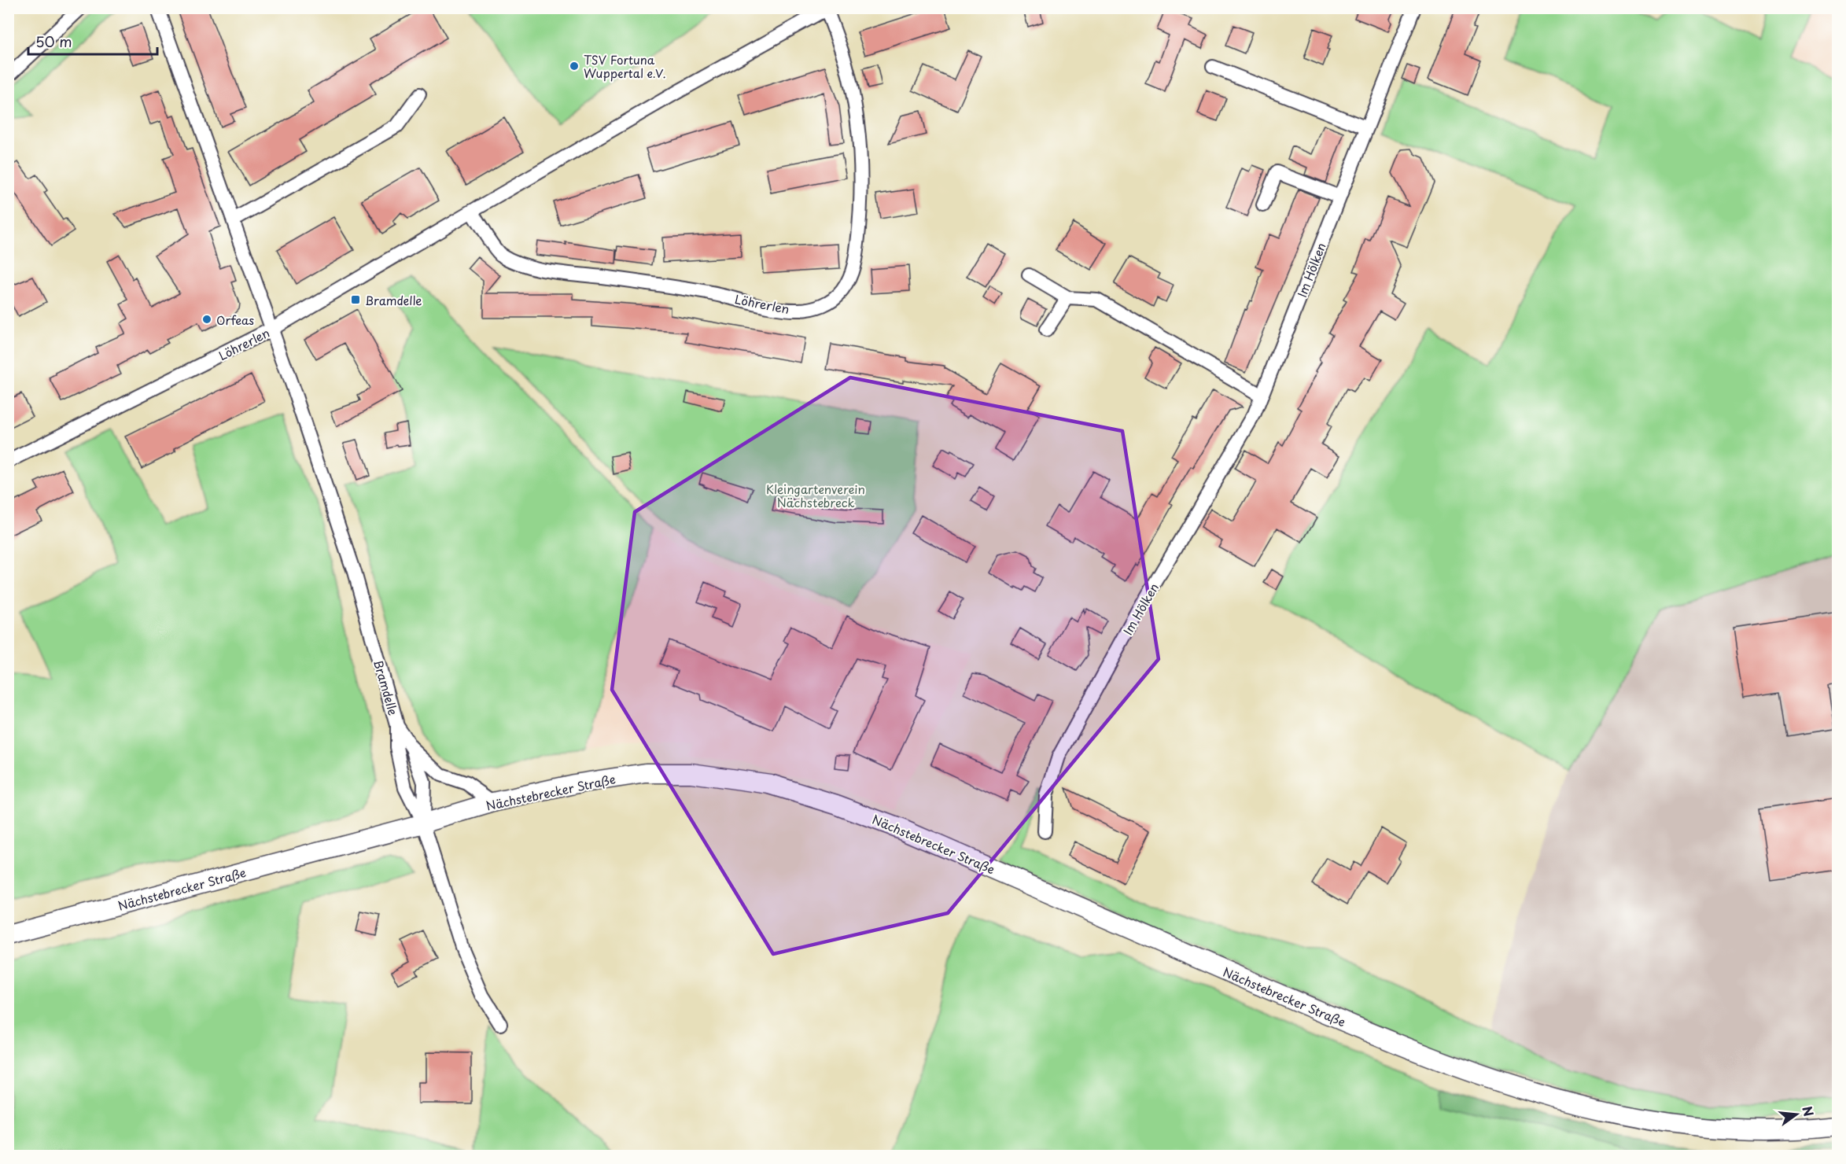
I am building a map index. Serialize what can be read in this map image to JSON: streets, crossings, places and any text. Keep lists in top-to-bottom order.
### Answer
{
  "streets": {
    "main road": ["Nächstebrecker Straße"],
    "street": ["Im Hölken", "Löhrerlen", "Bramdelle"]
  },
  "crossings": [
    ["Löhrerlen", "Bramdelle"],
    ["Bramdelle", "Nächstebrecker Straße"]
  ],
  "parks": ["Kleingartenverein Nächstebreck"],
  "places": {
    "other": ["TSV Fortuna Wuppertal e.V.", "Orfeas"],
    "transit": ["Bramdelle"]
  },
  "scale_bar": "50 m",
  "north": "right"
}
